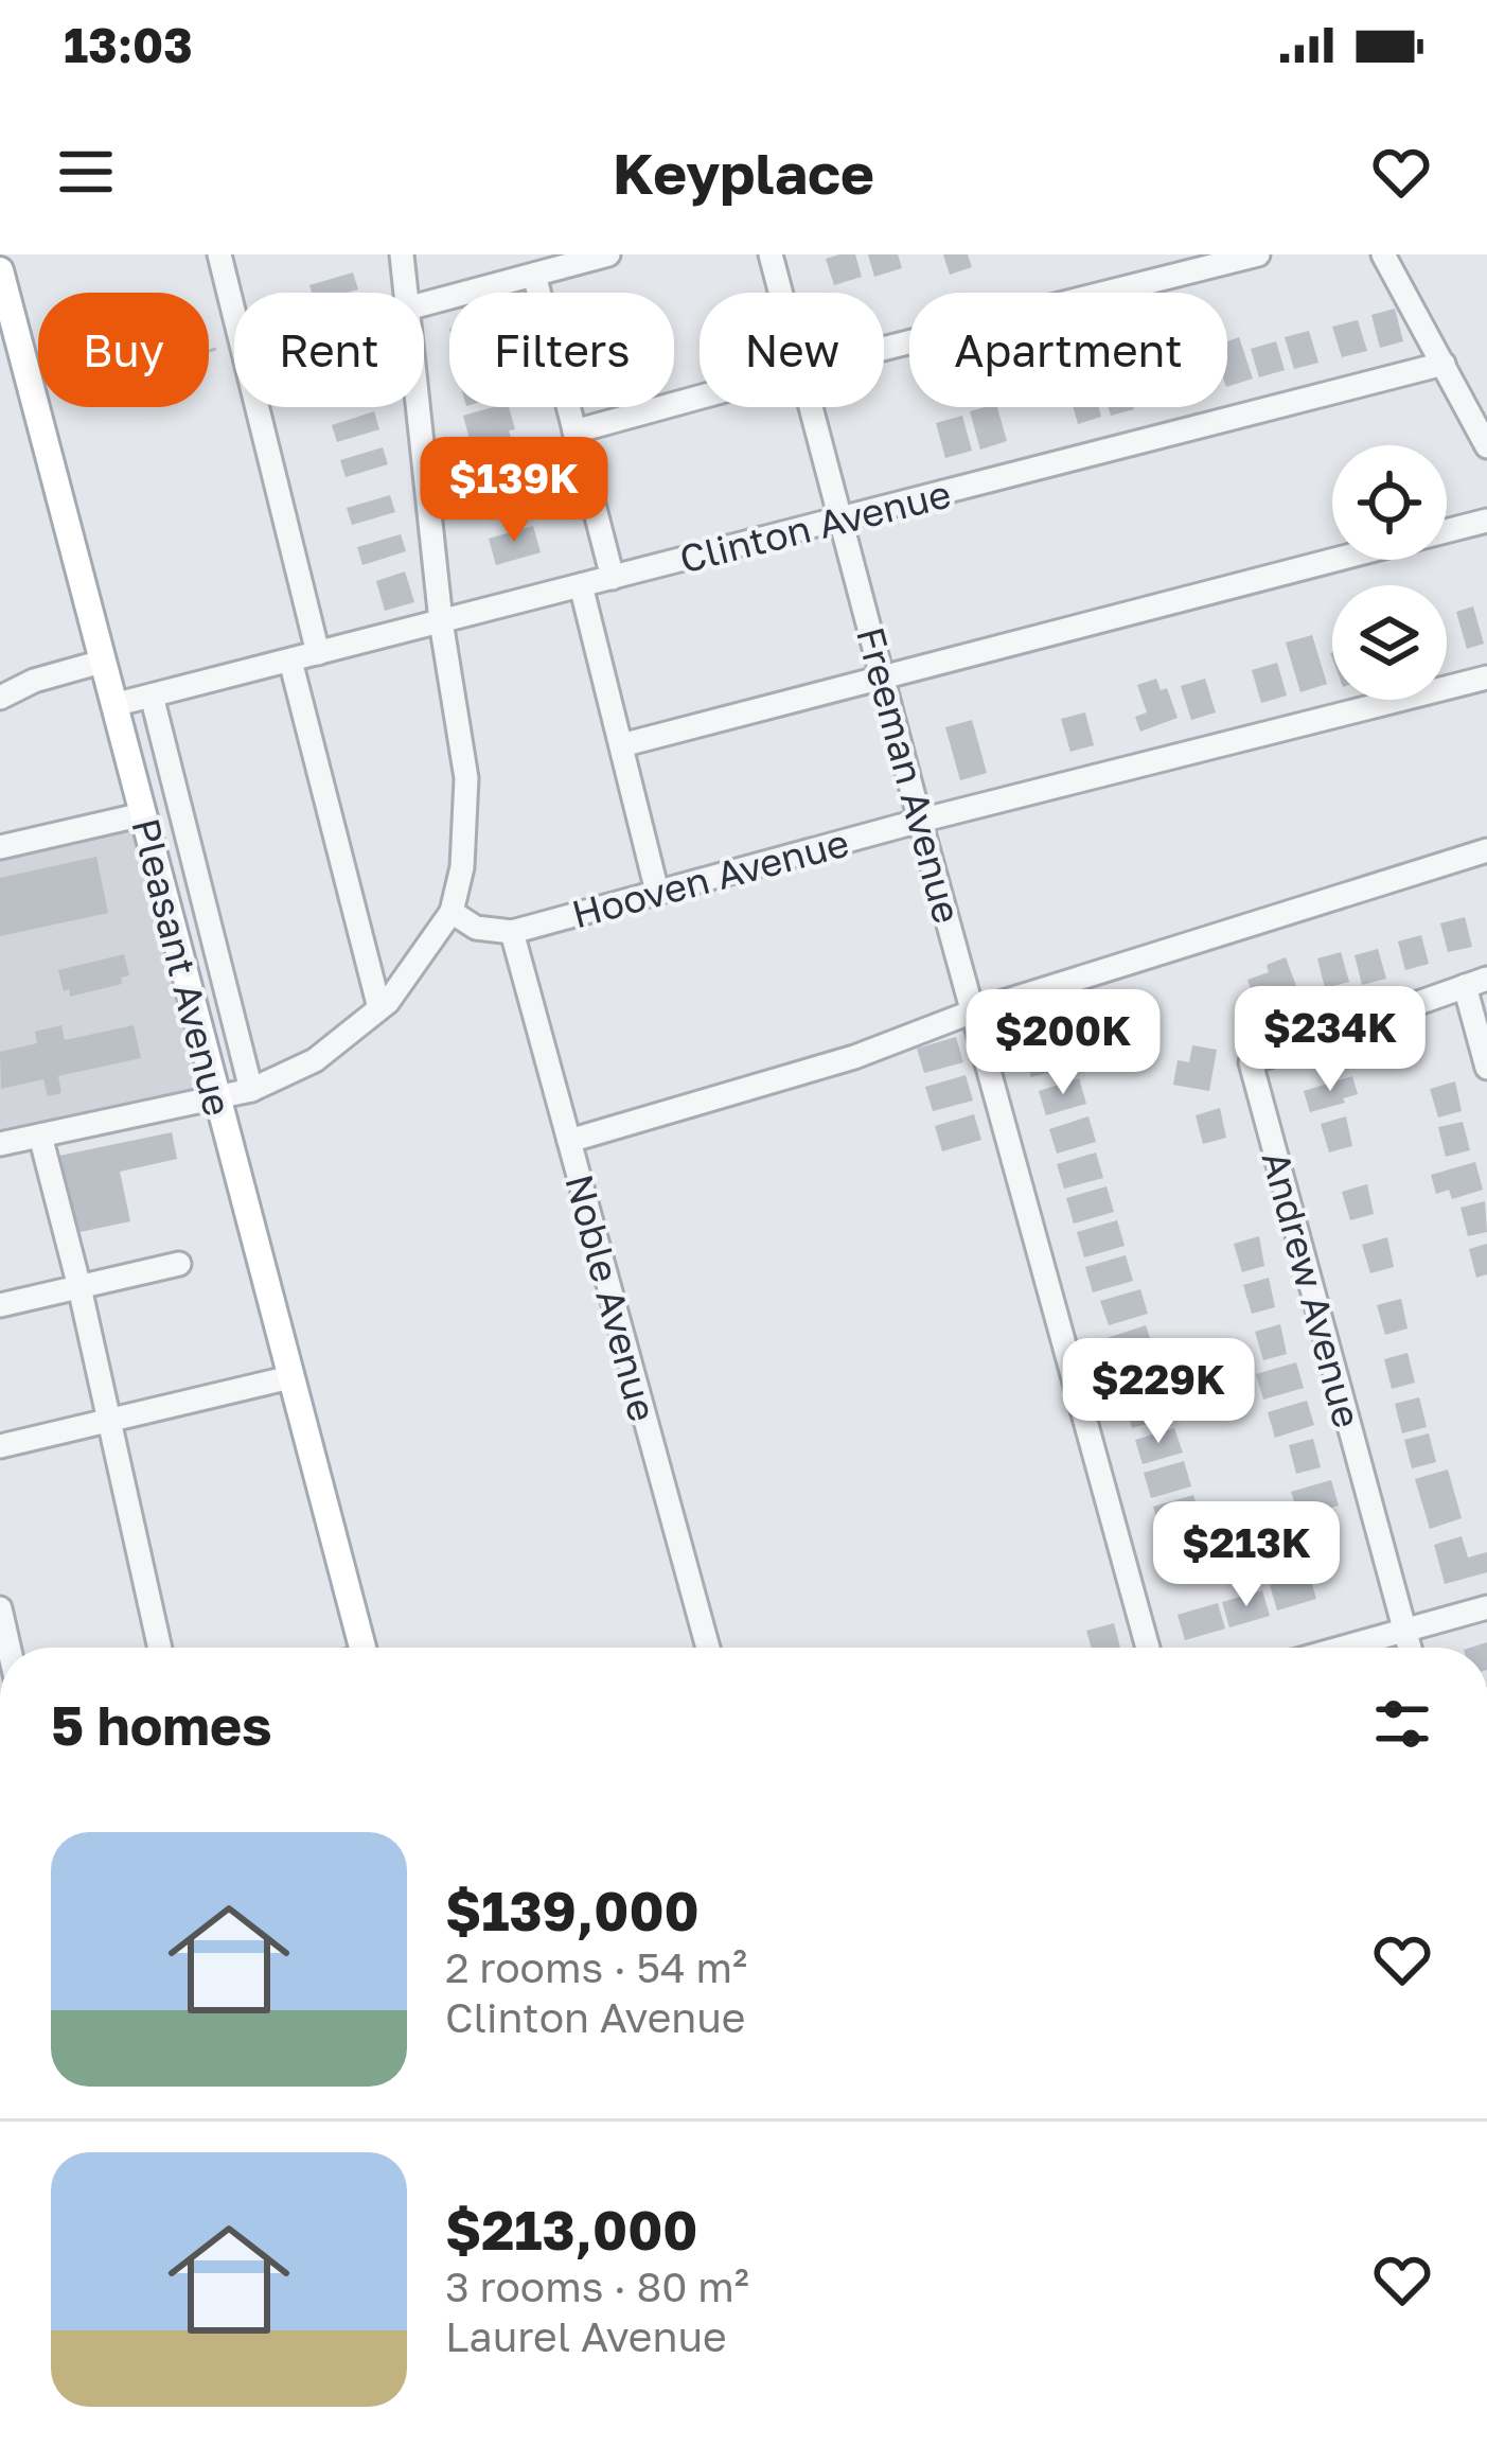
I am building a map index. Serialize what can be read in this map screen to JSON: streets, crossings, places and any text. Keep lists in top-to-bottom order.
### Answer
{
  "streets": {
    "main road": ["Pleasant Avenue"],
    "street": [
      "Clinton Avenue",
      "Freeman Avenue",
      "Hooven Avenue",
      "Andrew Avenue",
      "Noble Avenue"
    ]
  },
  "crossings": [
    ["Clinton Avenue", "Freeman Avenue"],
    ["Clinton Avenue", "Pleasant Avenue"],
    ["Freeman Avenue", "Hooven Avenue"],
    ["Hooven Avenue", "Noble Avenue"]
  ],
  "page": {
    "status": "13:03",
    "header": "Keyplace",
    "chip": [
      "Buy",
      "Rent",
      "Filters",
      "New",
      "Apartment"
    ],
    "price": [
      "$139K",
      "$234K",
      "$200K",
      "$229K",
      "$213K"
    ],
    "heading": "5 homes",
    "list": [
      {
        "name": "$139,000",
        "note": "2 rooms · 54 m² · Clinton Avenue"
      },
      {
        "name": "$213,000",
        "note": "3 rooms · 80 m² · Laurel Avenue"
      }
    ]
  }
}
